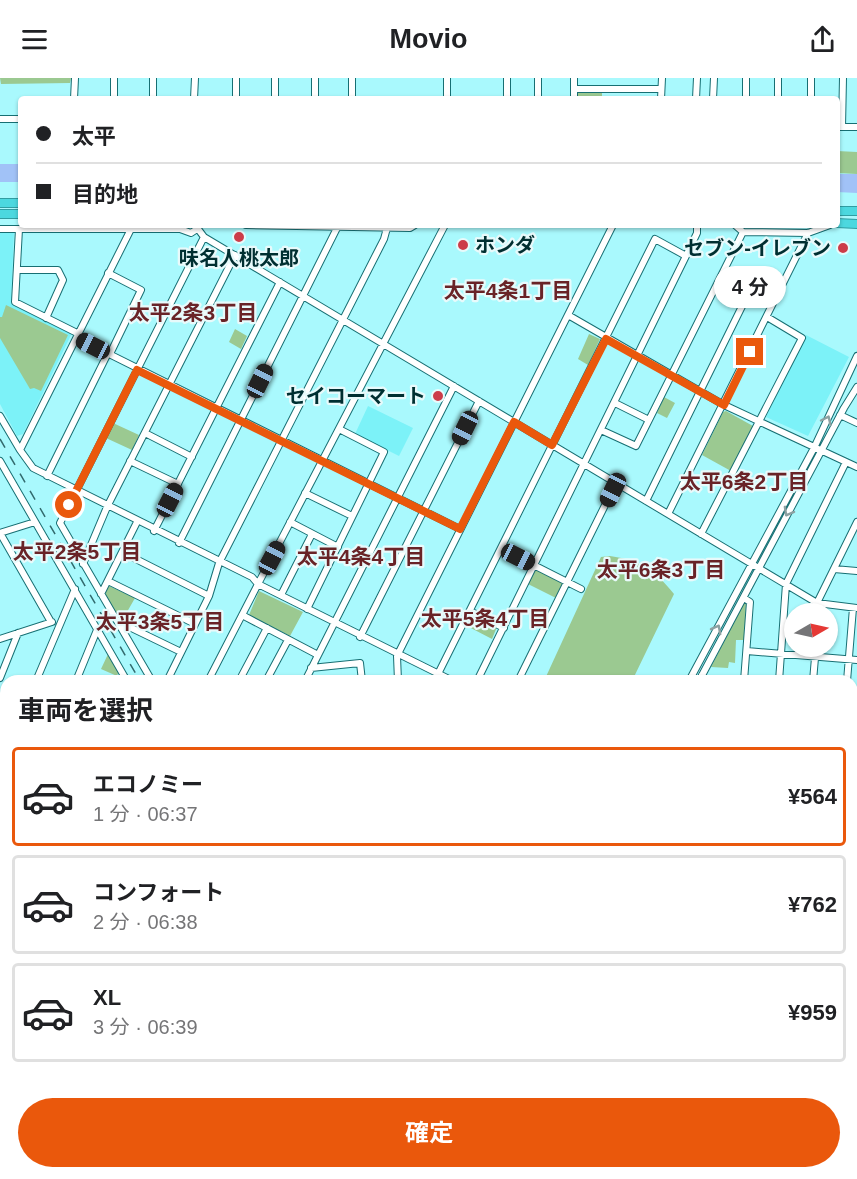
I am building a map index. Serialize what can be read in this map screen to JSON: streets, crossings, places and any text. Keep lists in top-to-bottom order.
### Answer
{
  "districts": [
    "太平4条1丁目",
    "太平2条3丁目",
    "太平6条2丁目",
    "太平2条5丁目",
    "太平4条4丁目",
    "太平6条3丁目",
    "太平5条4丁目",
    "太平3条5丁目"
  ],
  "places": [
    "味名人桃太郎",
    "ホンダ",
    "セブン-イレブン",
    "セイコーマート"
  ],
  "north": "right",
  "page": {
    "header": "Movio",
    "banner": ["太平", "目的地"],
    "bubble": "4 分",
    "heading": "車両を選択",
    "list": [
      {
        "name": "エコノミー",
        "note": "1 分 · 06:37",
        "value": "¥564"
      },
      {
        "name": "コンフォート",
        "note": "2 分 · 06:38",
        "value": "¥762"
      },
      {
        "name": "XL",
        "note": "3 分 · 06:39",
        "value": "¥959"
      }
    ],
    "buttons": "確定"
  }
}
